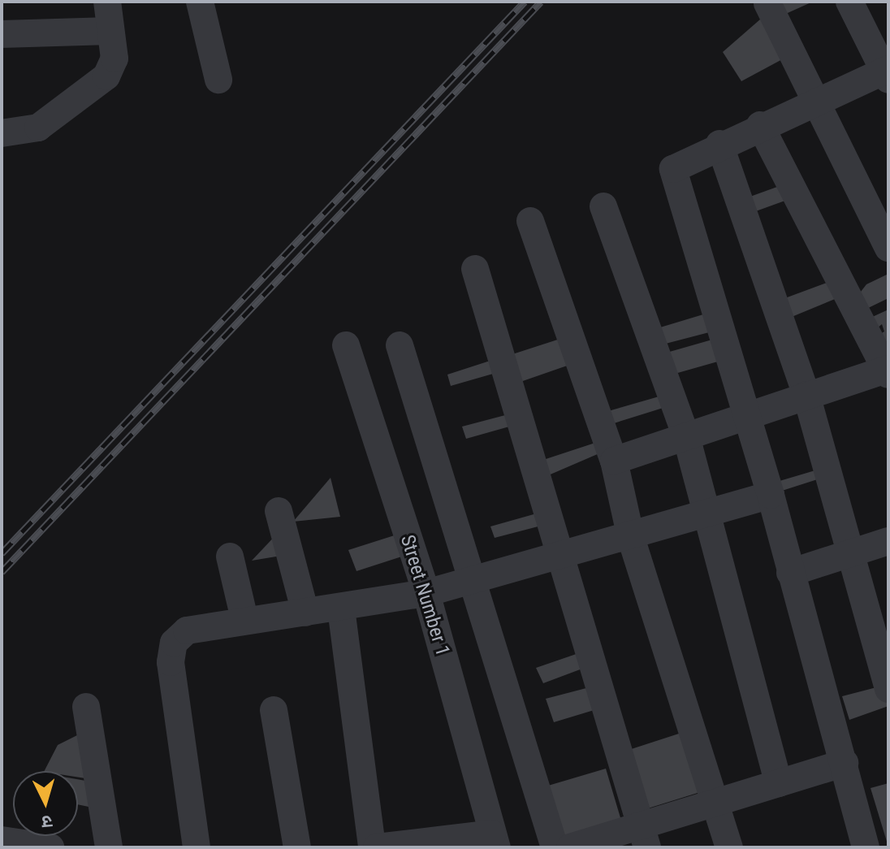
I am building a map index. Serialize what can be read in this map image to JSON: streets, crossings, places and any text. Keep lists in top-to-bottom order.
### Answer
{
  "streets": {
    "street": ["Street Number 1"]
  },
  "north": "bottom"
}
